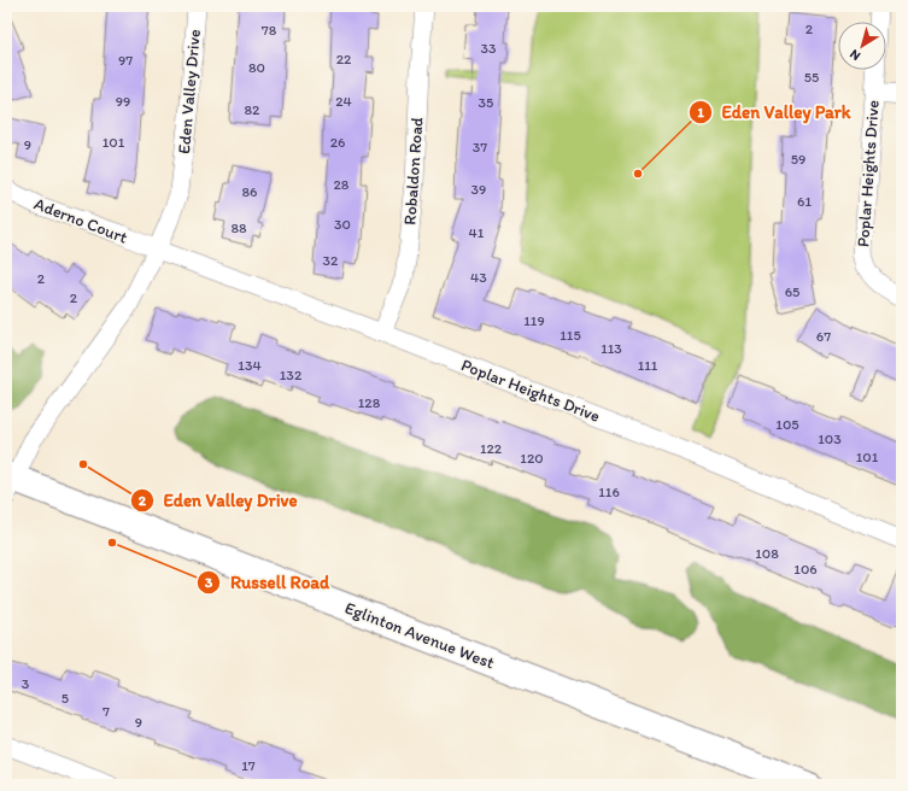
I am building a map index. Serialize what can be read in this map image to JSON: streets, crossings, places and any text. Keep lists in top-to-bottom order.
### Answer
{
  "streets": {
    "main road": ["Eglinton Avenue West"],
    "street": [
      "Eden Valley Drive",
      "Robaldon Road",
      "Poplar Heights Drive",
      "Aderno Court"
    ]
  },
  "crossings": [
    ["Eden Valley Drive", "Poplar Heights Drive"],
    ["Eden Valley Drive", "Aderno Court"],
    ["Eden Valley Drive", "Eglinton Avenue West"],
    ["Robaldon Road", "Poplar Heights Drive"],
    ["Poplar Heights Drive", "Aderno Court"]
  ],
  "places": ["Eden Valley Park", "Eden Valley Drive", "Russell Road"],
  "house_numbers": [
    "2",
    "78",
    "33",
    "22",
    "97",
    "80",
    "55",
    "99",
    "24",
    "35",
    "82",
    "101",
    "26",
    "9",
    "37",
    "59",
    "28",
    "39",
    "86",
    "61",
    "30",
    "88",
    "41",
    "32",
    "43",
    "2",
    "65",
    "2",
    "119",
    "115",
    "67",
    "113",
    "134",
    "111",
    "132",
    "128",
    "105",
    "103",
    "122",
    "101",
    "120",
    "116",
    "108",
    "106",
    "3",
    "5",
    "7",
    "9",
    "17"
  ],
  "north": "bottom left"
}
